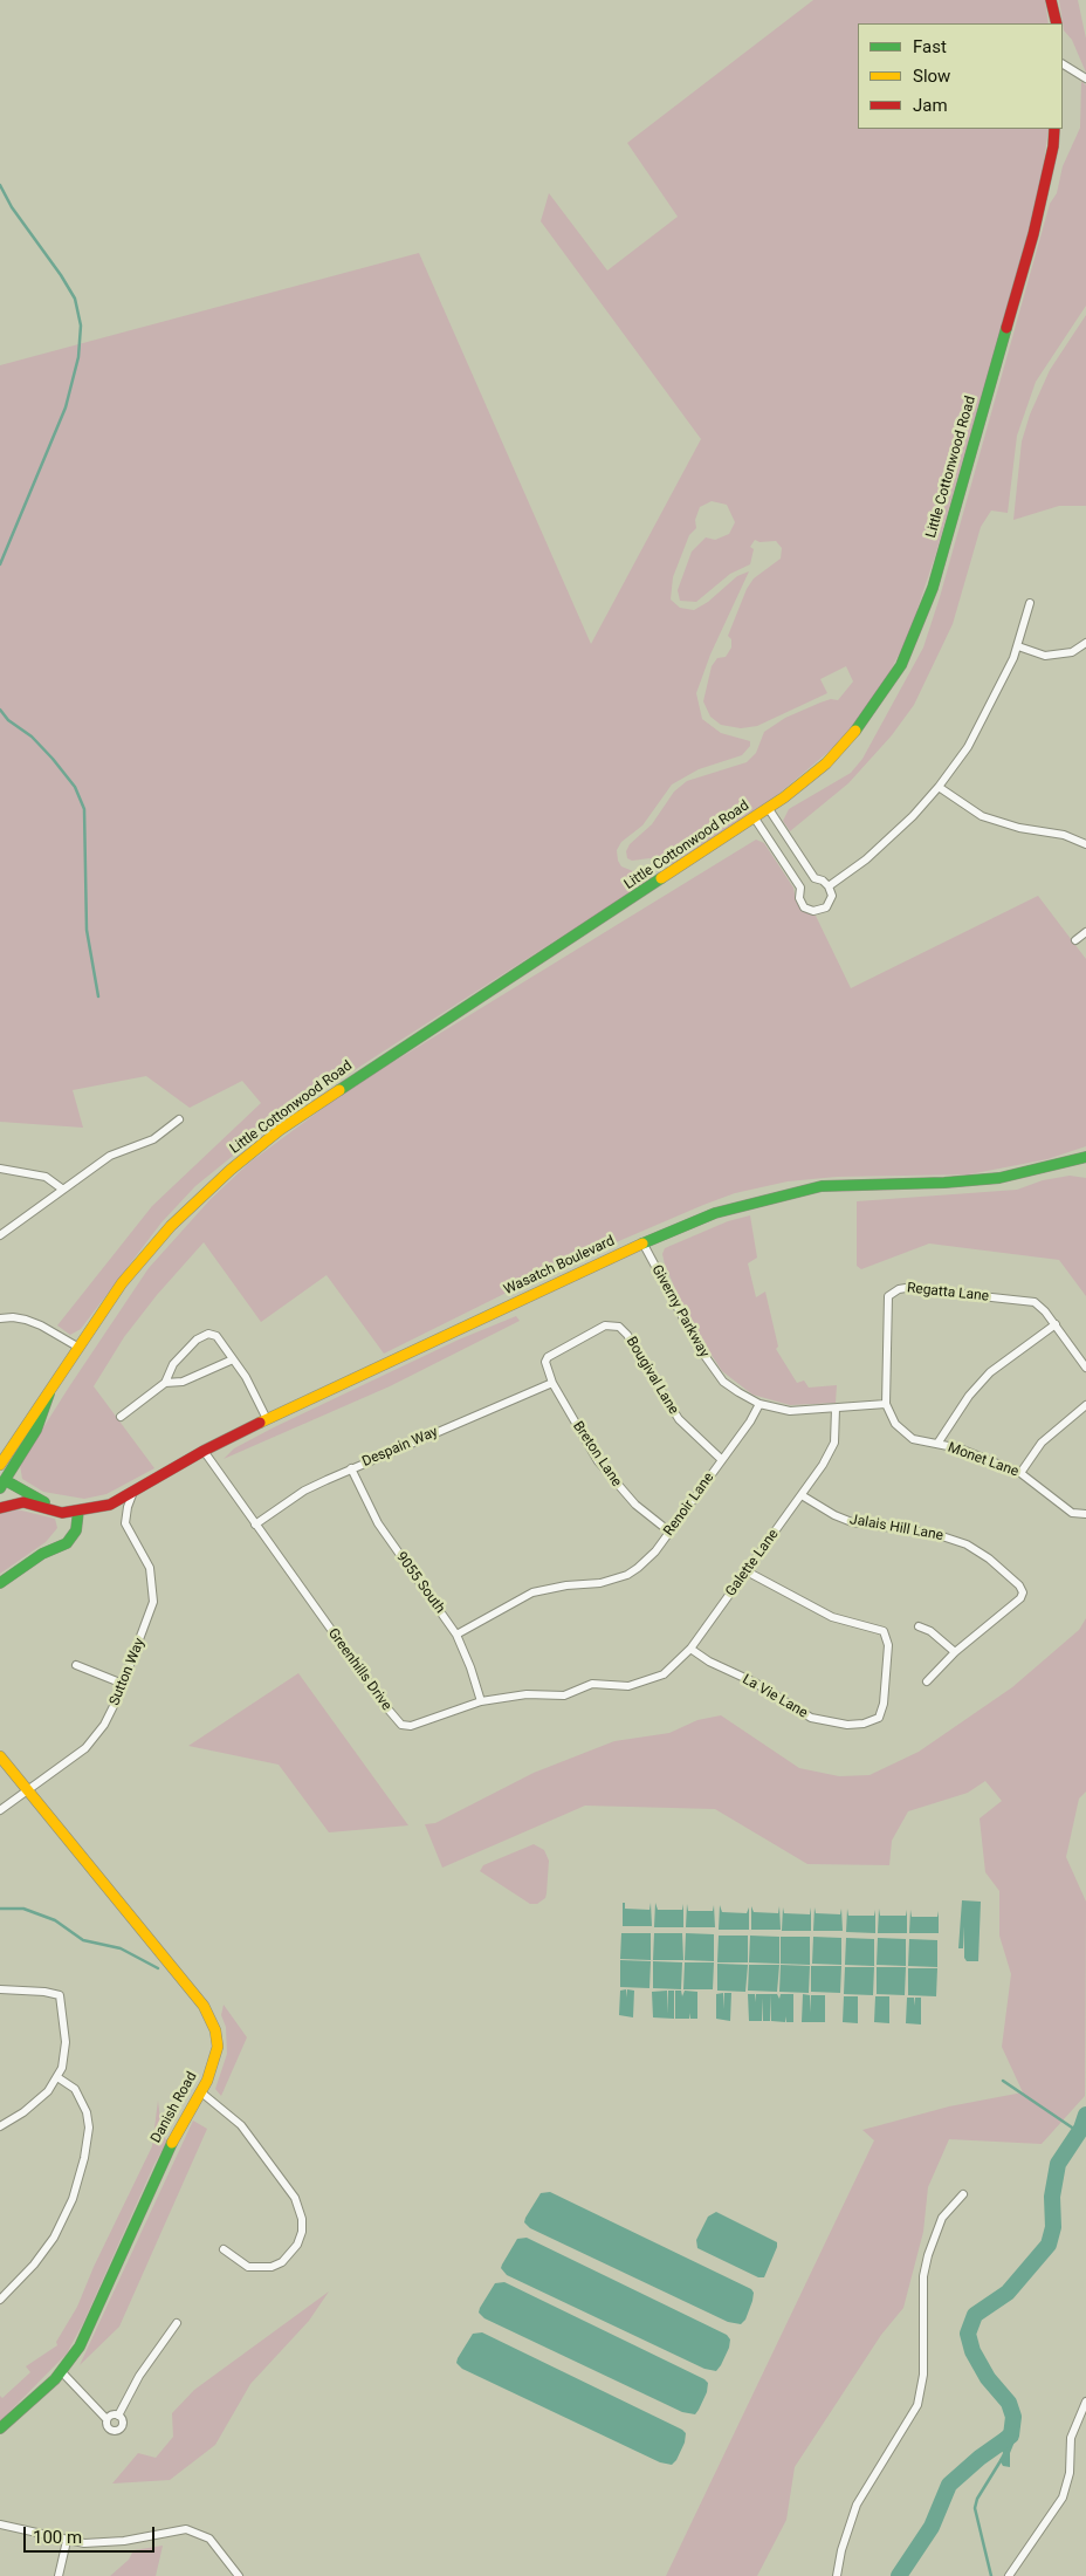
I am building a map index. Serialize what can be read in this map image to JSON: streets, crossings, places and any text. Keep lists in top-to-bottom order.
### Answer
{
  "streets": {
    "main road": ["Little Cottonwood Road", "Wasatch Boulevard", "Danish Road"],
    "street": [
      "Regatta Lane",
      "Giverny Parkway",
      "Bougival Lane",
      "Despain Way",
      "Breton Lane",
      "Monet Lane",
      "Renoir Lane",
      "Jalais Hill Lane",
      "Galette Lane",
      "9055 South",
      "Greenhills Drive",
      "Sutton Way",
      "La Vie Lane"
    ]
  },
  "crossings": [
    ["Little Cottonwood Road", "Wasatch Boulevard"],
    ["Wasatch Boulevard", "Giverny Parkway"],
    ["Wasatch Boulevard", "Greenhills Drive"],
    ["Wasatch Boulevard", "Sutton Way"],
    ["Regatta Lane", "Giverny Parkway"],
    ["Regatta Lane", "Monet Lane"],
    ["Giverny Parkway", "Monet Lane"],
    ["Giverny Parkway", "Renoir Lane"],
    ["Giverny Parkway", "Galette Lane"],
    ["Bougival Lane", "Breton Lane"],
    ["Bougival Lane", "Renoir Lane"],
    ["Despain Way", "Breton Lane"],
    ["Despain Way", "9055 South"],
    ["Despain Way", "Greenhills Drive"],
    ["Breton Lane", "Renoir Lane"],
    ["Renoir Lane", "9055 South"],
    ["Jalais Hill Lane", "Galette Lane"],
    ["Galette Lane", "Greenhills Drive"],
    ["Galette Lane", "La Vie Lane"],
    ["9055 South", "Greenhills Drive"],
    ["Sutton Way", "Danish Road"]
  ],
  "legend": ["Fast", "Slow", "Jam"],
  "scale_bar": "100 m"
}
